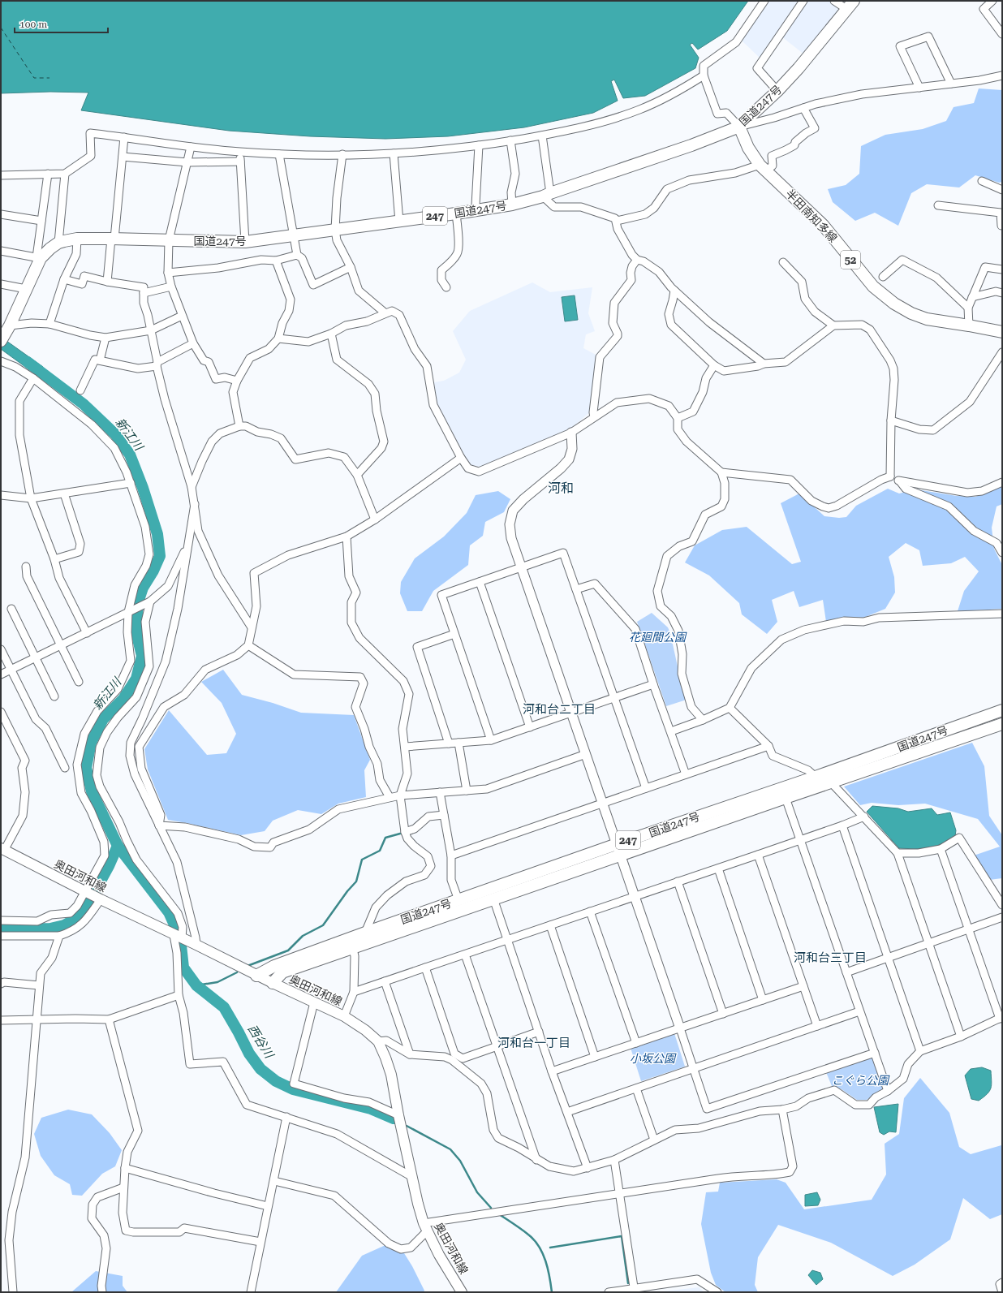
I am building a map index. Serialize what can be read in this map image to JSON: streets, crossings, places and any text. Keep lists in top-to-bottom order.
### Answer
{
  "streets": {
    "main road": [
      "国道247号",
      "247",
      "半田南知多線",
      "52",
      "奥田河和線"
    ]
  },
  "crossings": [
    ["国道247号", "半田南知多線"],
    ["国道247号", "奥田河和線"]
  ],
  "districts": [
    "河和",
    "河和台二丁目",
    "河和台三丁目",
    "河和台一丁目"
  ],
  "water": ["新江川", "西谷川"],
  "parks": ["花廻間公園", "小坂公園", "こぐら公園"],
  "scale_bar": "100 m"
}
